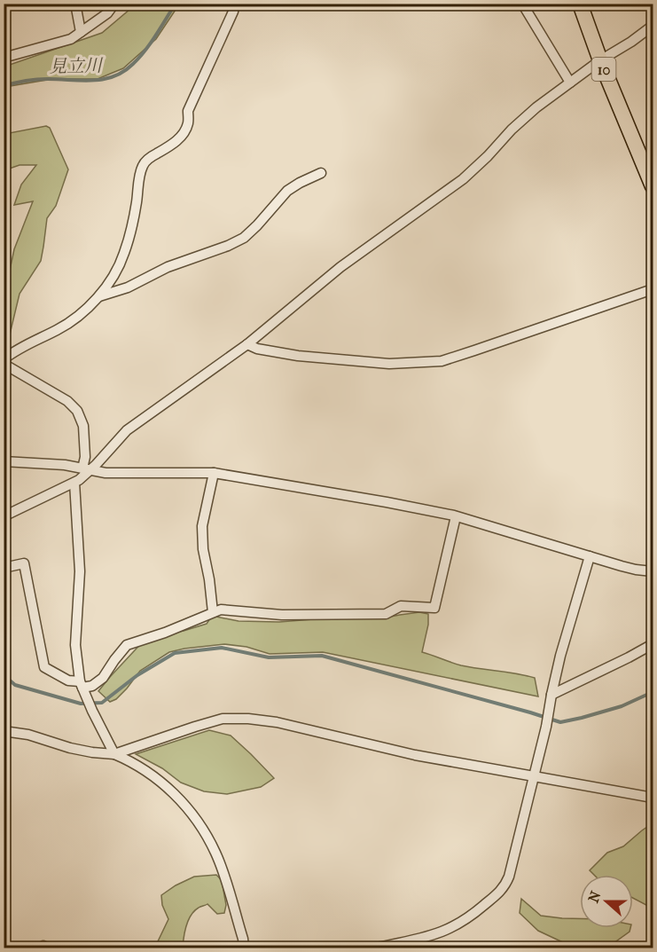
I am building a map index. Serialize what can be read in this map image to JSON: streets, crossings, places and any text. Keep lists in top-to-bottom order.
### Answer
{
  "streets": {
    "main road": ["10"]
  },
  "water": ["見立川"],
  "north": "left"
}
